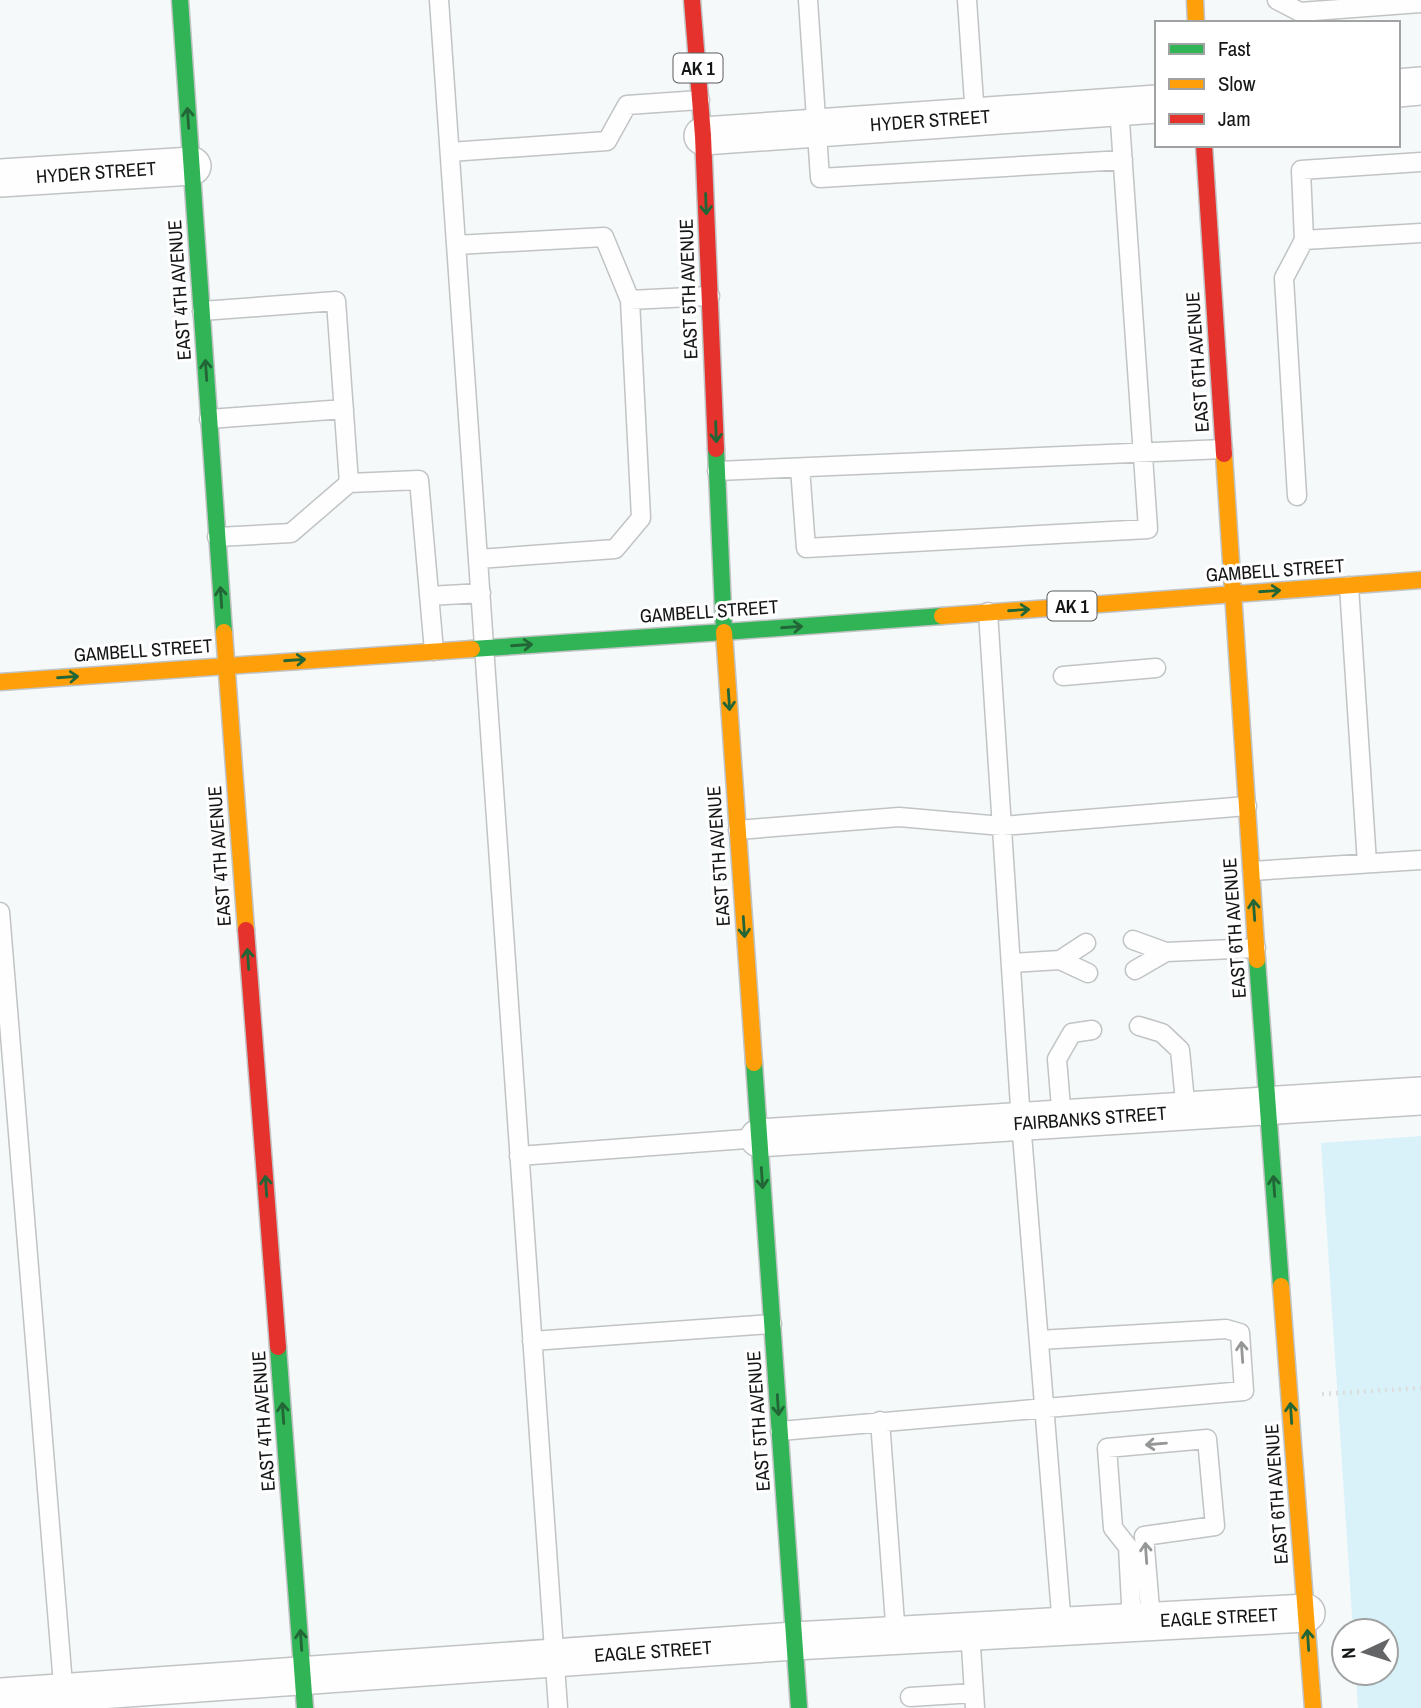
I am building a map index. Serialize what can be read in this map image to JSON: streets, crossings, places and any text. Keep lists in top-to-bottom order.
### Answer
{
  "streets": {
    "main road": [
      "AK 1",
      "EAST 5TH AVENUE",
      "EAST 4TH AVENUE",
      "EAST 6TH AVENUE",
      "GAMBELL STREET"
    ],
    "street": ["HYDER STREET", "FAIRBANKS STREET", "EAGLE STREET"]
  },
  "crossings": [
    ["HYDER STREET", "EAST 5TH AVENUE"],
    ["HYDER STREET", "EAST 4TH AVENUE"],
    ["EAST 5TH AVENUE", "GAMBELL STREET"],
    ["EAST 5TH AVENUE", "FAIRBANKS STREET"],
    ["EAST 5TH AVENUE", "EAGLE STREET"],
    ["EAST 4TH AVENUE", "GAMBELL STREET"],
    ["EAST 4TH AVENUE", "EAGLE STREET"],
    ["EAST 6TH AVENUE", "GAMBELL STREET"],
    ["EAST 6TH AVENUE", "FAIRBANKS STREET"],
    ["EAST 6TH AVENUE", "EAGLE STREET"]
  ],
  "one_way": [
    "EAST 5TH AVENUE",
    "EAST 4TH AVENUE",
    "EAST 6TH AVENUE",
    "GAMBELL STREET"
  ],
  "legend": ["Fast", "Slow", "Jam"],
  "north": "left"
}
